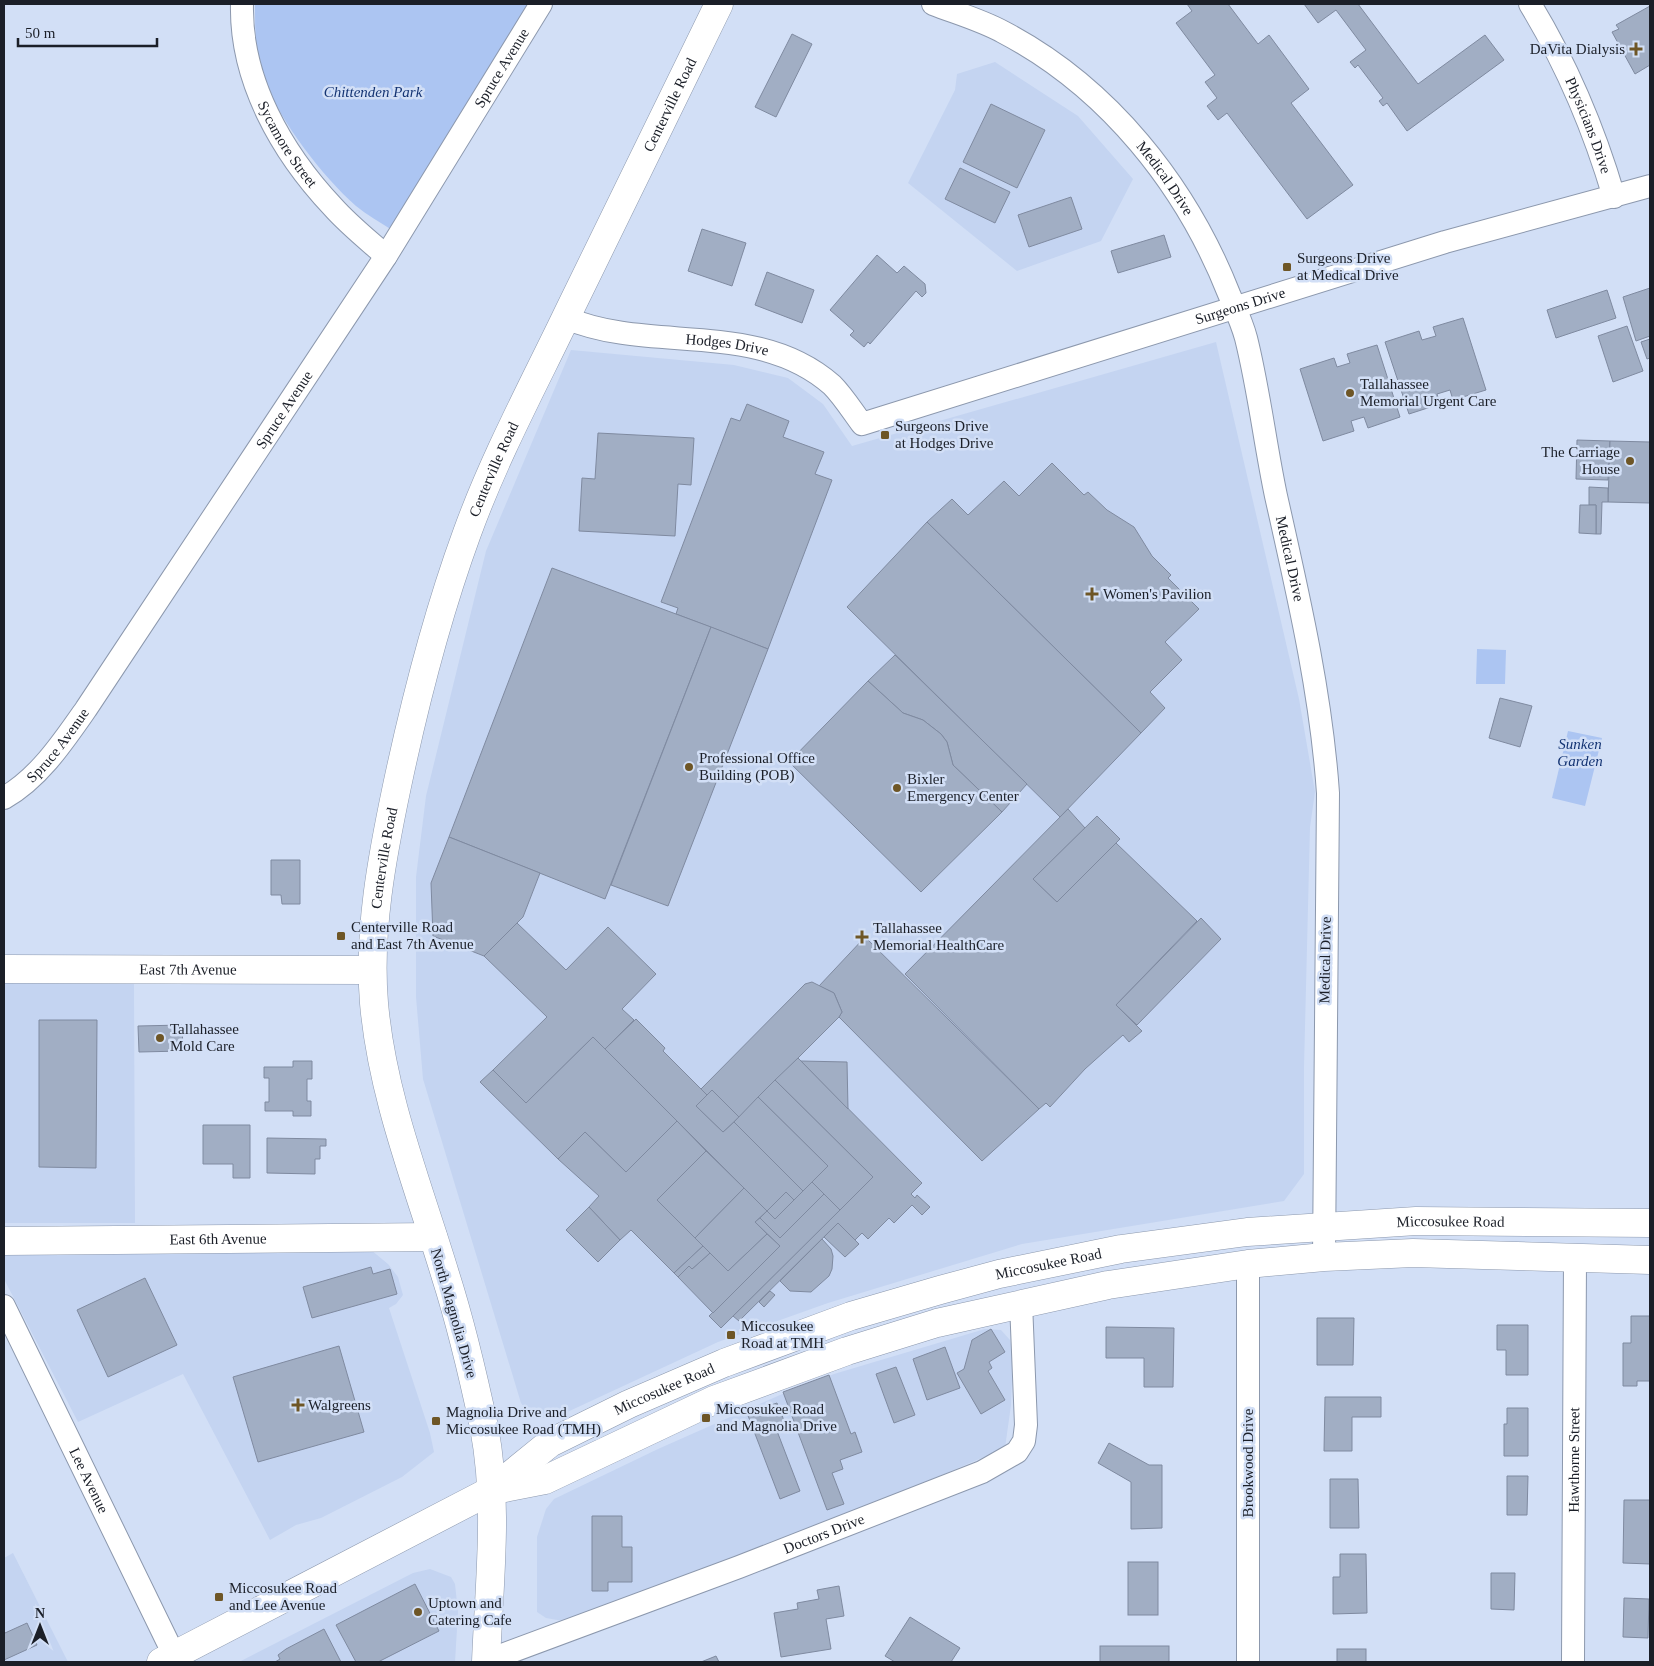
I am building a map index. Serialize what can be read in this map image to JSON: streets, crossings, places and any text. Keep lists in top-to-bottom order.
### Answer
{
  "streets": {
    "street": [
      "Spruce Avenue",
      "Centerville Road",
      "Physicians Drive",
      "Sycamore Street",
      "Medical Drive",
      "Surgeons Drive",
      "Hodges Drive",
      "East 7th Avenue",
      "Miccosukee Road",
      "East 6th Avenue",
      "North Magnolia Drive",
      "Hawthorne Street",
      "Brookwood Drive",
      "Lee Avenue",
      "Doctors Drive"
    ]
  },
  "crossings": [
    ["Spruce Avenue", "Sycamore Street"],
    ["Centerville Road", "Hodges Drive"],
    ["Centerville Road", "East 7th Avenue"],
    ["Centerville Road", "North Magnolia Drive"],
    ["Physicians Drive", "Surgeons Drive"],
    ["Medical Drive", "Surgeons Drive"],
    ["Medical Drive", "Miccosukee Road"],
    ["Surgeons Drive", "Hodges Drive"],
    ["East 7th Avenue", "North Magnolia Drive"],
    ["Miccosukee Road", "North Magnolia Drive"],
    ["Miccosukee Road", "Hawthorne Street"],
    ["Miccosukee Road", "Brookwood Drive"],
    ["Miccosukee Road", "Lee Avenue"],
    ["Miccosukee Road", "Doctors Drive"],
    ["East 6th Avenue", "North Magnolia Drive"],
    ["North Magnolia Drive", "Doctors Drive"]
  ],
  "parks": ["Chittenden Park", "Sunken Garden"],
  "places": {
    "health": [
      "DaVita Dialysis",
      "Women's Pavilion",
      "Tallahassee Memorial HealthCare",
      "Walgreens"
    ],
    "transit": [
      "Surgeons Drive at Medical Drive",
      "Surgeons Drive at Hodges Drive",
      "Centerville Road and East 7th Avenue",
      "Miccosukee Road at TMH",
      "Miccosukee Road and Magnolia Drive",
      "Magnolia Drive and Miccosukee Road (TMH)",
      "Miccosukee Road and Lee Avenue"
    ],
    "other": [
      "Tallahassee Memorial Urgent Care",
      "The Carriage House",
      "Professional Office Building (POB)",
      "Bixler Emergency Center",
      "Tallahassee Mold Care",
      "Uptown and Catering Cafe"
    ]
  },
  "scale_bar": "50 m",
  "north": "top"
}
